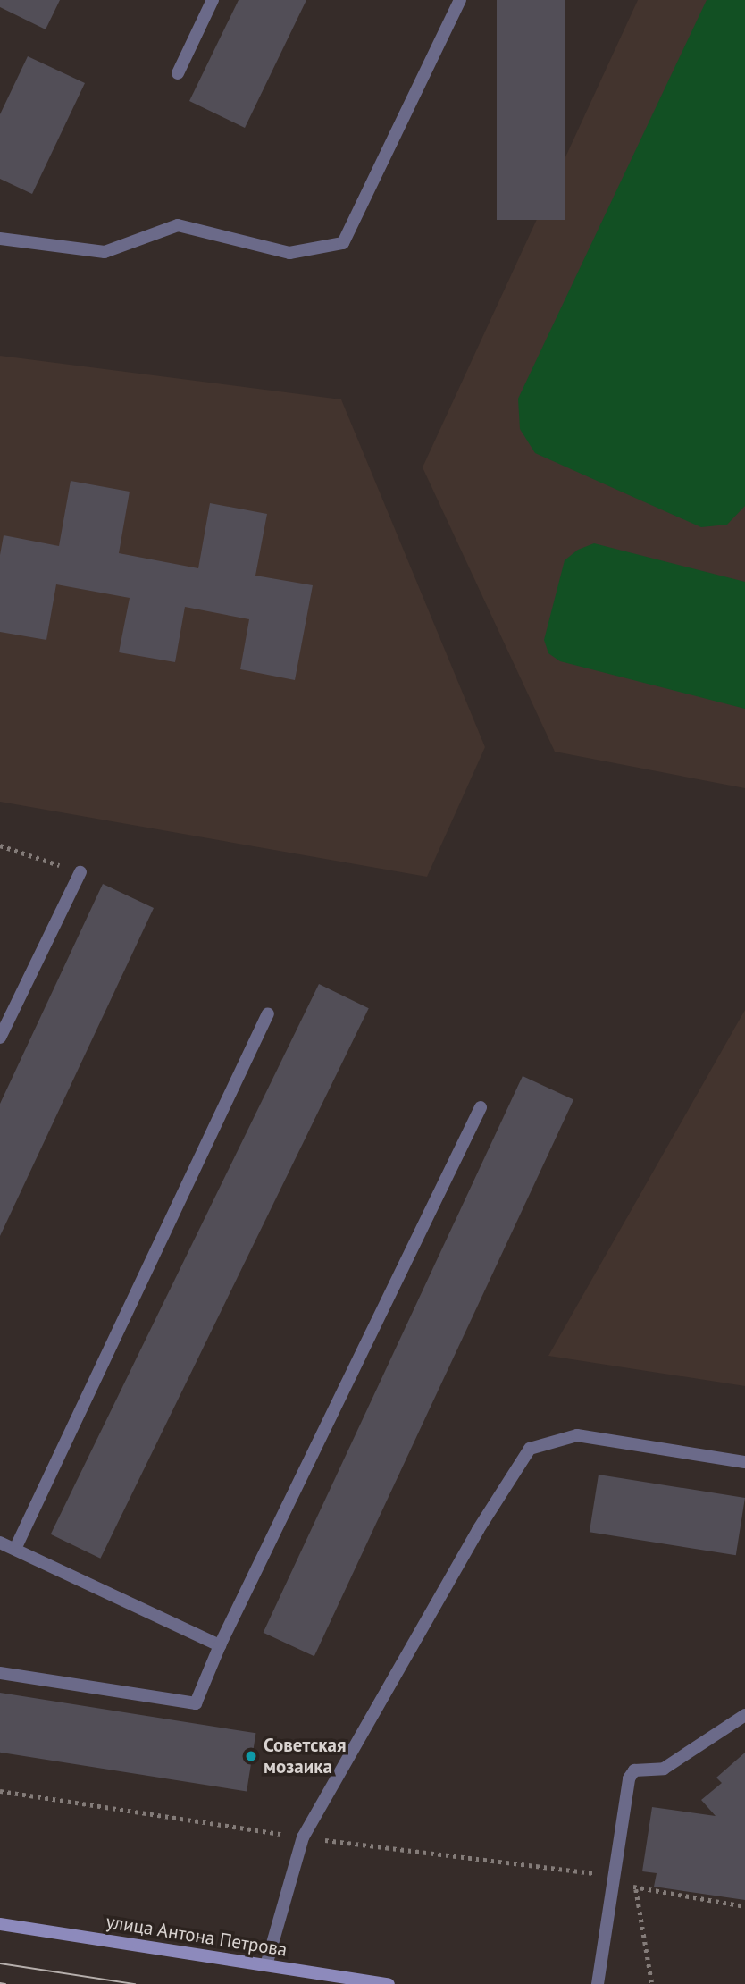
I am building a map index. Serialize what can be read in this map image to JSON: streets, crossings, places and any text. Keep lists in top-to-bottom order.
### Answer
{
  "streets": {
    "main road": ["улица Антона Петрова"]
  },
  "places": ["Советская мозаика"]
}
